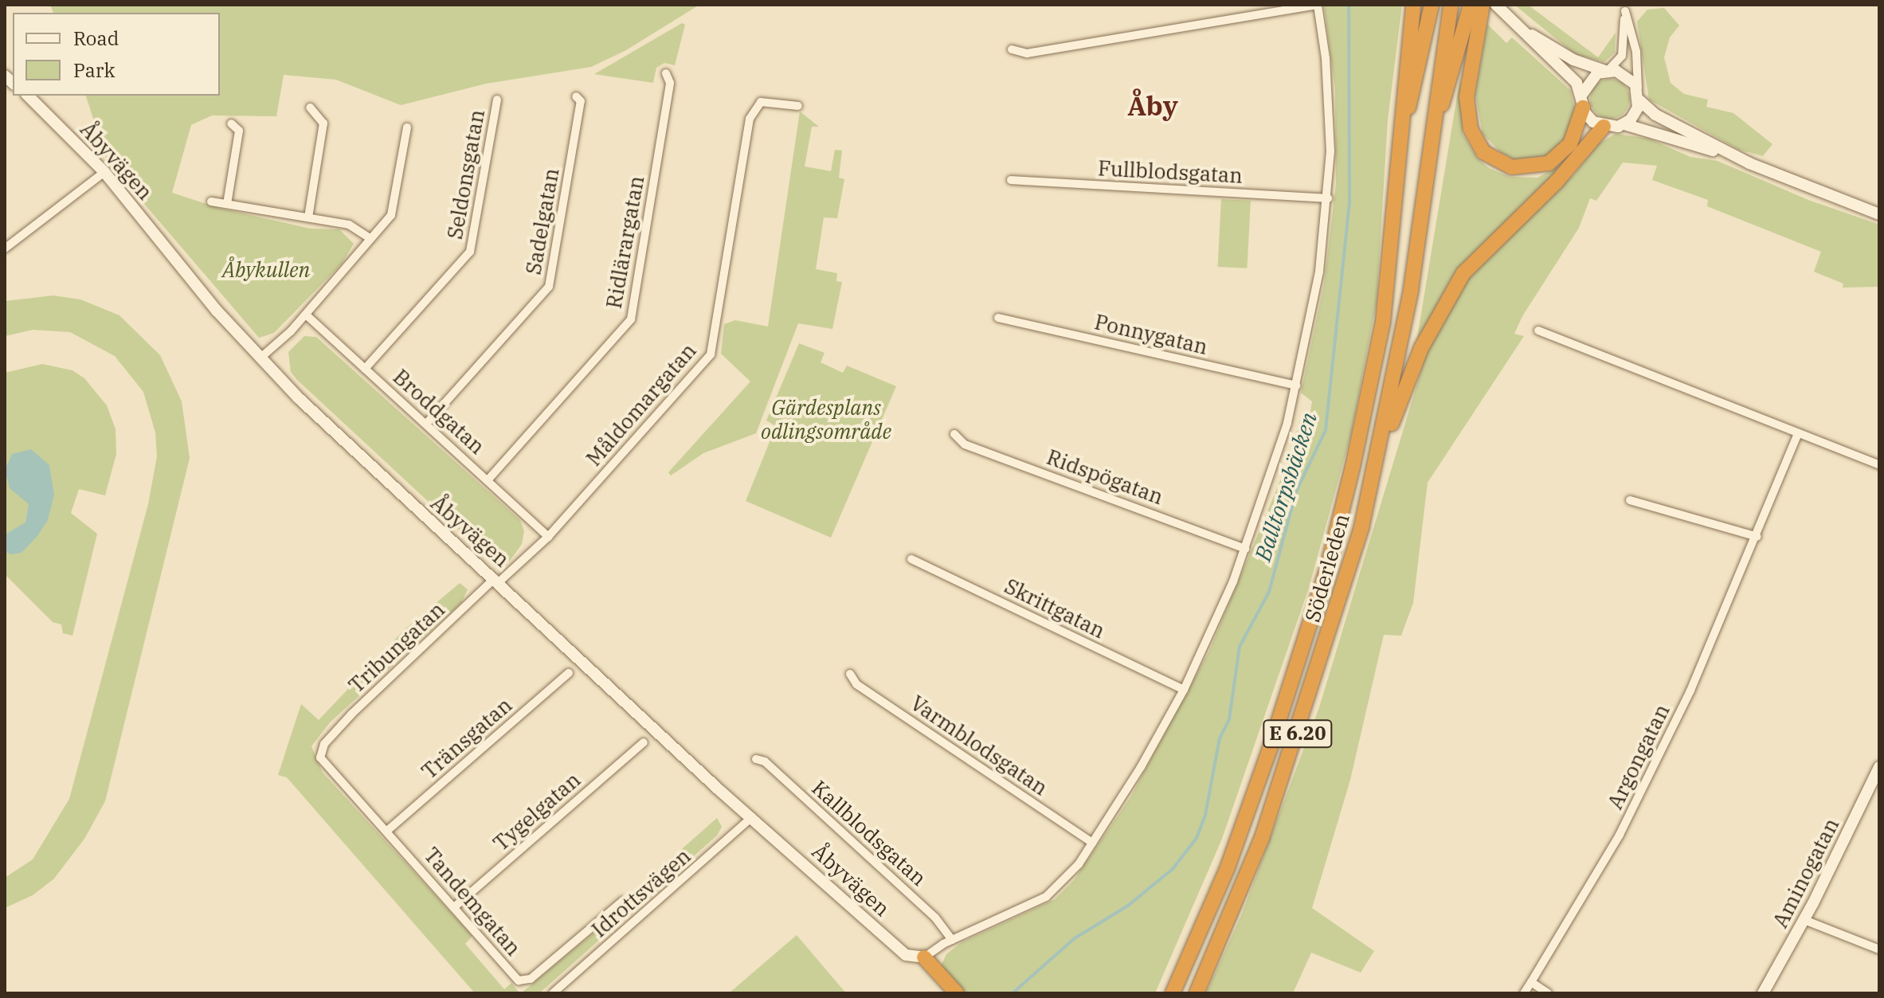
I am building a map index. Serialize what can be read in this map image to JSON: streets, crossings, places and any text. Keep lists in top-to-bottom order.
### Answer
{
  "streets": {
    "highway": ["Söderleden", "E 6.20"],
    "street": [
      "Åbyvägen",
      "Fullblodsgatan",
      "Seldonsgatan",
      "Sadelgatan",
      "Ridlärargatan",
      "Ponnygatan",
      "Måldomargatan",
      "Broddgatan",
      "Ridspögatan",
      "Skrittgatan",
      "Tribungatan",
      "Tränsgatan",
      "Varmblodsgatan",
      "Argongatan",
      "Tygelgatan",
      "Kallblodsgatan",
      "Aminogatan",
      "Idrottsvägen",
      "Tandemgatan"
    ]
  },
  "crossings": [
    ["Åbyvägen", "Måldomargatan"],
    ["Åbyvägen", "Tribungatan"],
    ["Åbyvägen", "Idrottsvägen"],
    ["Seldonsgatan", "Broddgatan"],
    ["Sadelgatan", "Broddgatan"],
    ["Ridlärargatan", "Broddgatan"],
    ["Måldomargatan", "Broddgatan"],
    ["Måldomargatan", "Tribungatan"],
    ["Tribungatan", "Tandemgatan"],
    ["Tränsgatan", "Tandemgatan"],
    ["Tygelgatan", "Tandemgatan"]
  ],
  "districts": ["Åby"],
  "water": ["Balltorpsbäcken"],
  "parks": ["Åbykullen", "Gärdesplans odlingsområde"],
  "legend": ["Road", "Park"]
}
